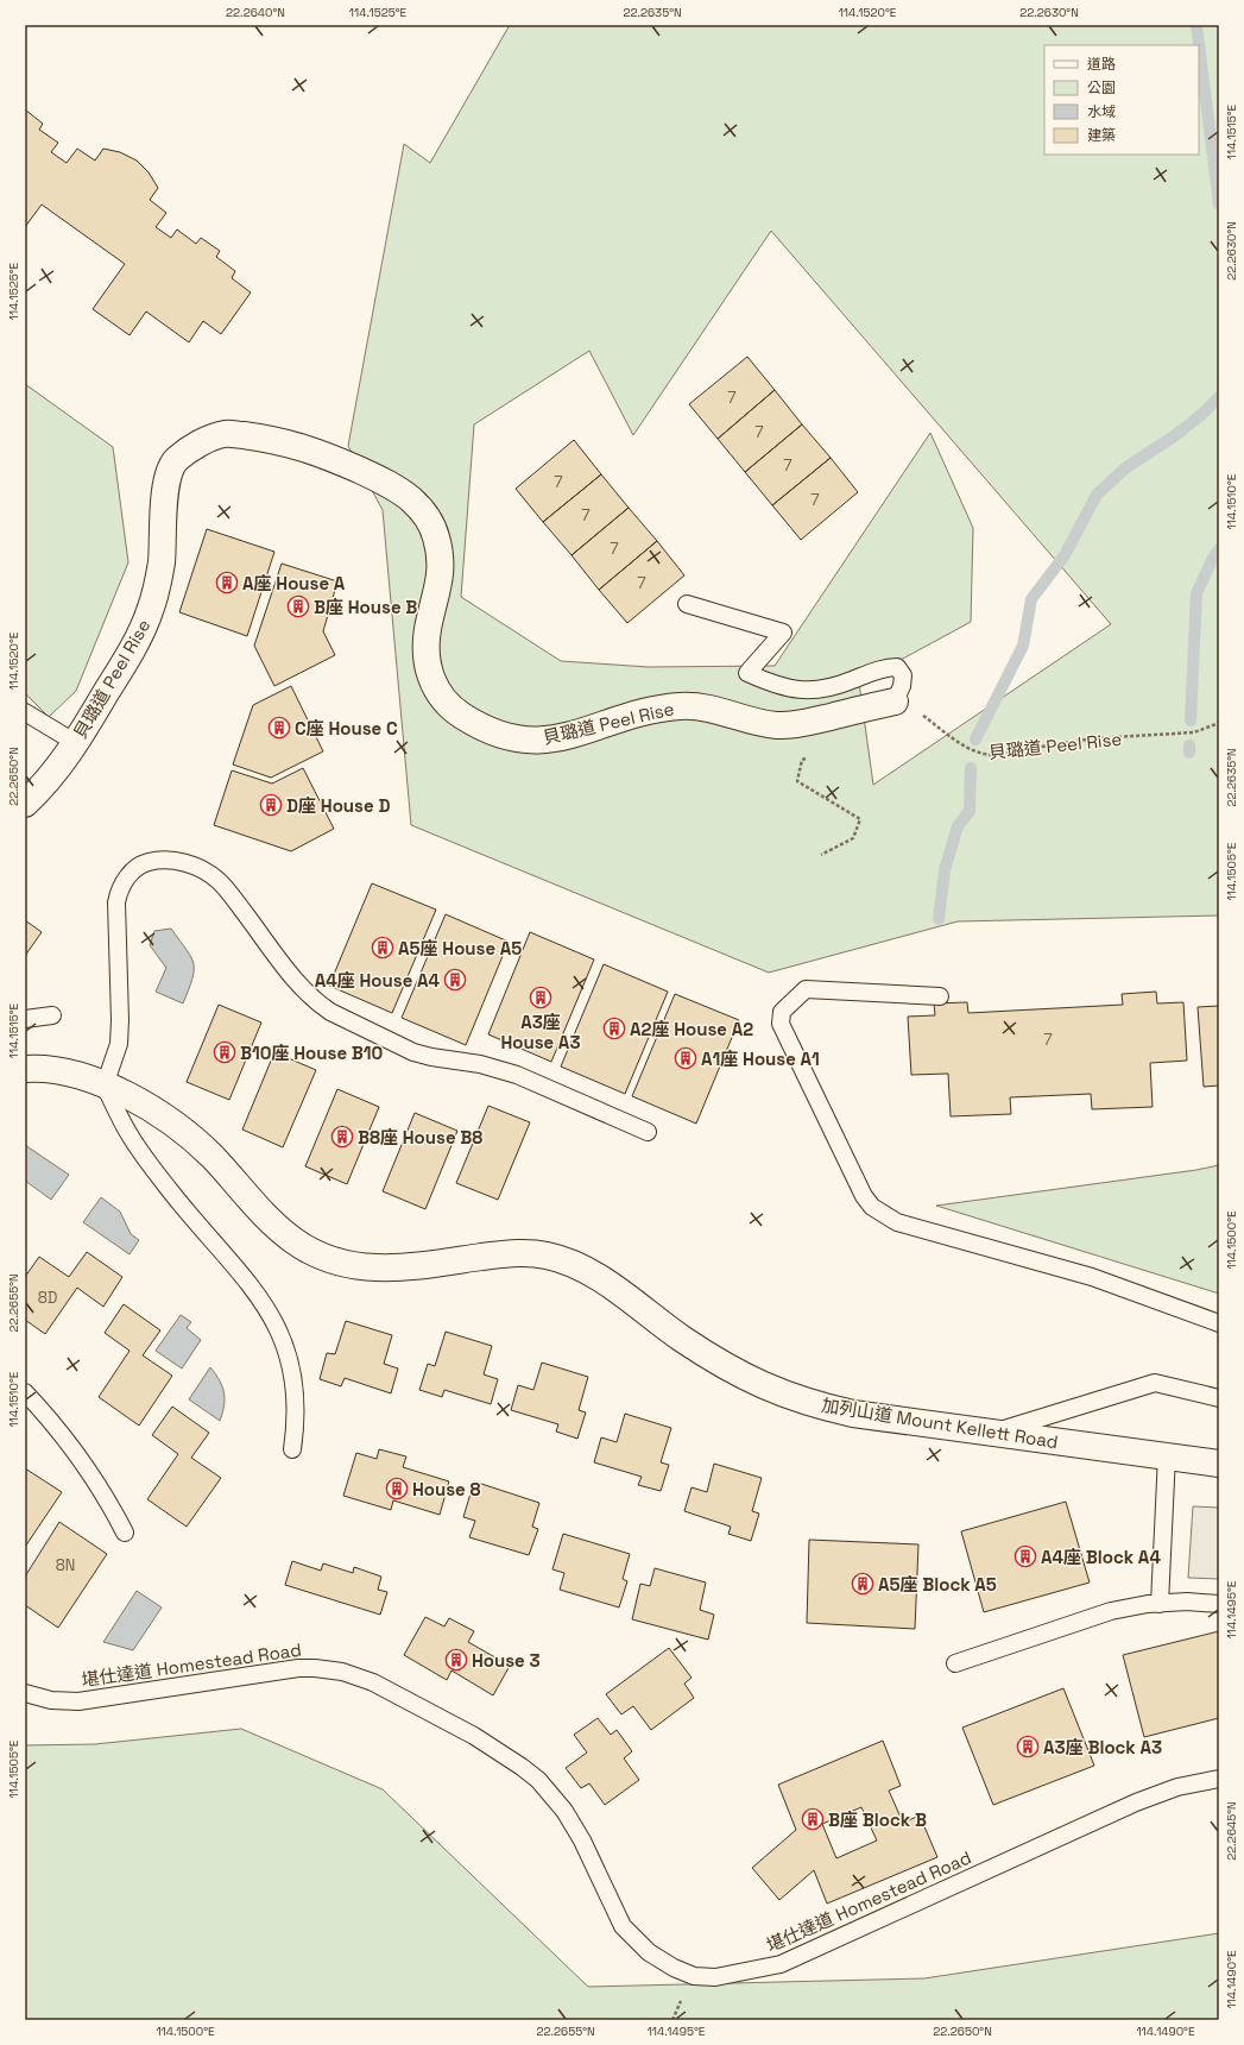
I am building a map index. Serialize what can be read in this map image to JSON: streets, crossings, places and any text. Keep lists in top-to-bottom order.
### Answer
{
  "streets": {
    "street": ["貝璐道 Peel Rise", "加列山道 Mount Kellett Road"],
    "lane": ["堪仕達道 Homestead Road"]
  },
  "places": {
    "building": [
      "A座 House A",
      "B座 House B",
      "C座 House C",
      "D座 House D",
      "A5座 House A5",
      "A4座 House A4",
      "A3座 House A3",
      "A2座 House A2",
      "B10座 House B10",
      "A1座 House A1",
      "B8座 House B8",
      "House 8",
      "A4座 Block A4",
      "A5座 Block A5",
      "House 3",
      "A3座 Block A3",
      "B座 Block B"
    ]
  },
  "house_numbers": [
    "7",
    "7",
    "7",
    "7",
    "7",
    "7",
    "7",
    "7",
    "7",
    "8D",
    "8N"
  ],
  "legend": [
    "道路",
    "公園",
    "水域",
    "建築"
  ],
  "coordinates": [
    "22.2640°N",
    "114.1525°E",
    "22.2635°N",
    "114.1520°E",
    "22.2630°N",
    "114.1515°E",
    "114.1510°E",
    "22.2650°N",
    "114.1505°E",
    "114.1500°E",
    "22.2655°N",
    "114.1495°E",
    "22.2645°N",
    "114.1490°E"
  ]
}
